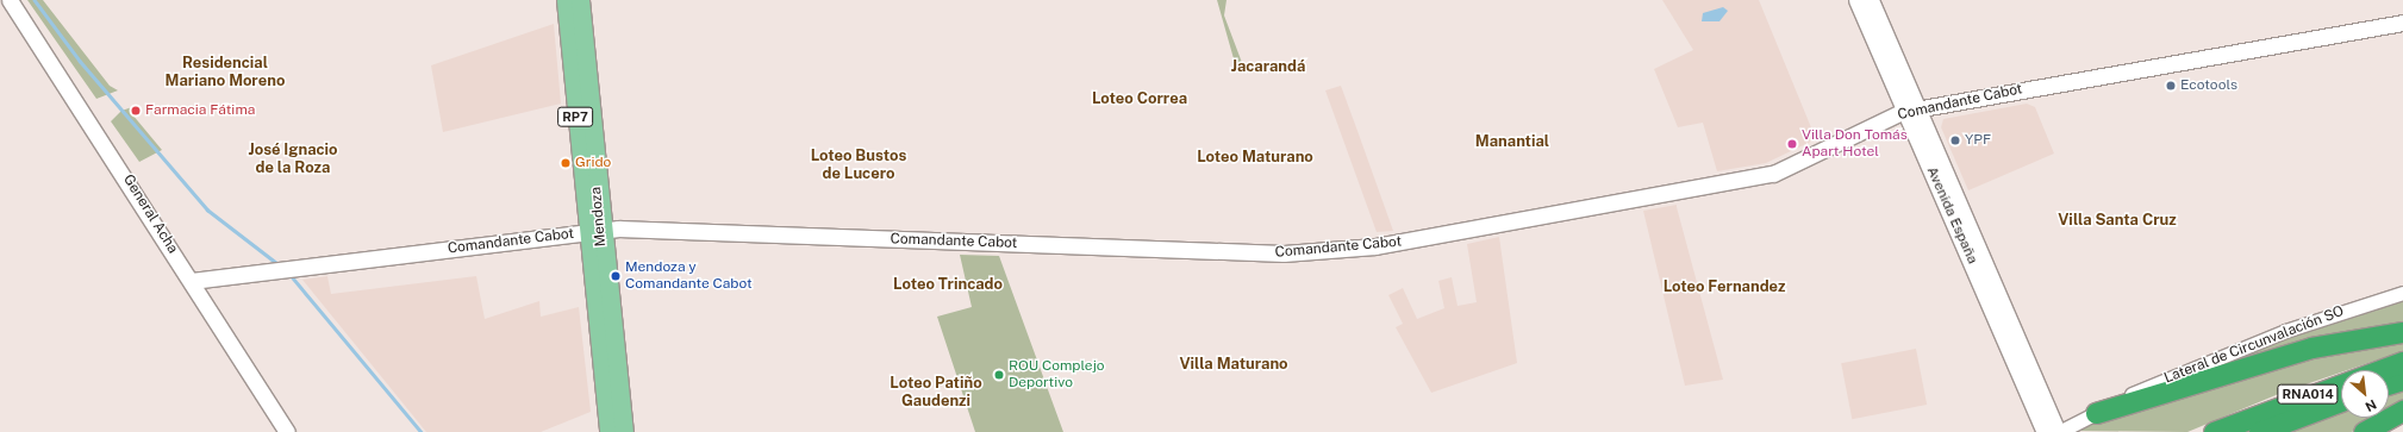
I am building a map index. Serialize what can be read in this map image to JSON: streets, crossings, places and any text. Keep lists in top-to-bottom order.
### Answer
{
  "streets": {
    "highway": ["RNA014"],
    "main road": [
      "Comandante Cabot",
      "RP7",
      "General Acha",
      "Avenida España",
      "Mendoza"
    ],
    "street": ["Lateral de Circunvalación SO"]
  },
  "crossings": [
    ["Comandante Cabot", "General Acha"],
    ["Comandante Cabot", "Avenida España"],
    ["Comandante Cabot", "Mendoza"],
    ["Avenida España", "Lateral de Circunvalación SO"]
  ],
  "districts": [
    "Residencial Mariano Moreno",
    "Jacarandá",
    "Loteo Correa",
    "Manantial",
    "José Ignacio de la Roza",
    "Loteo Bustos de Lucero",
    "Loteo Maturano",
    "Villa Santa Cruz",
    "Loteo Trincado",
    "Loteo Fernandez",
    "Villa Maturano",
    "Loteo Patiño Gaudenzi"
  ],
  "places": [
    "Ecotools",
    "Farmacia Fátima",
    "YPF",
    "Villa Don Tomás Apart Hotel",
    "Grido",
    "Mendoza y Comandante Cabot",
    "ROU Complejo Deportivo"
  ],
  "north": "bottom right"
}
